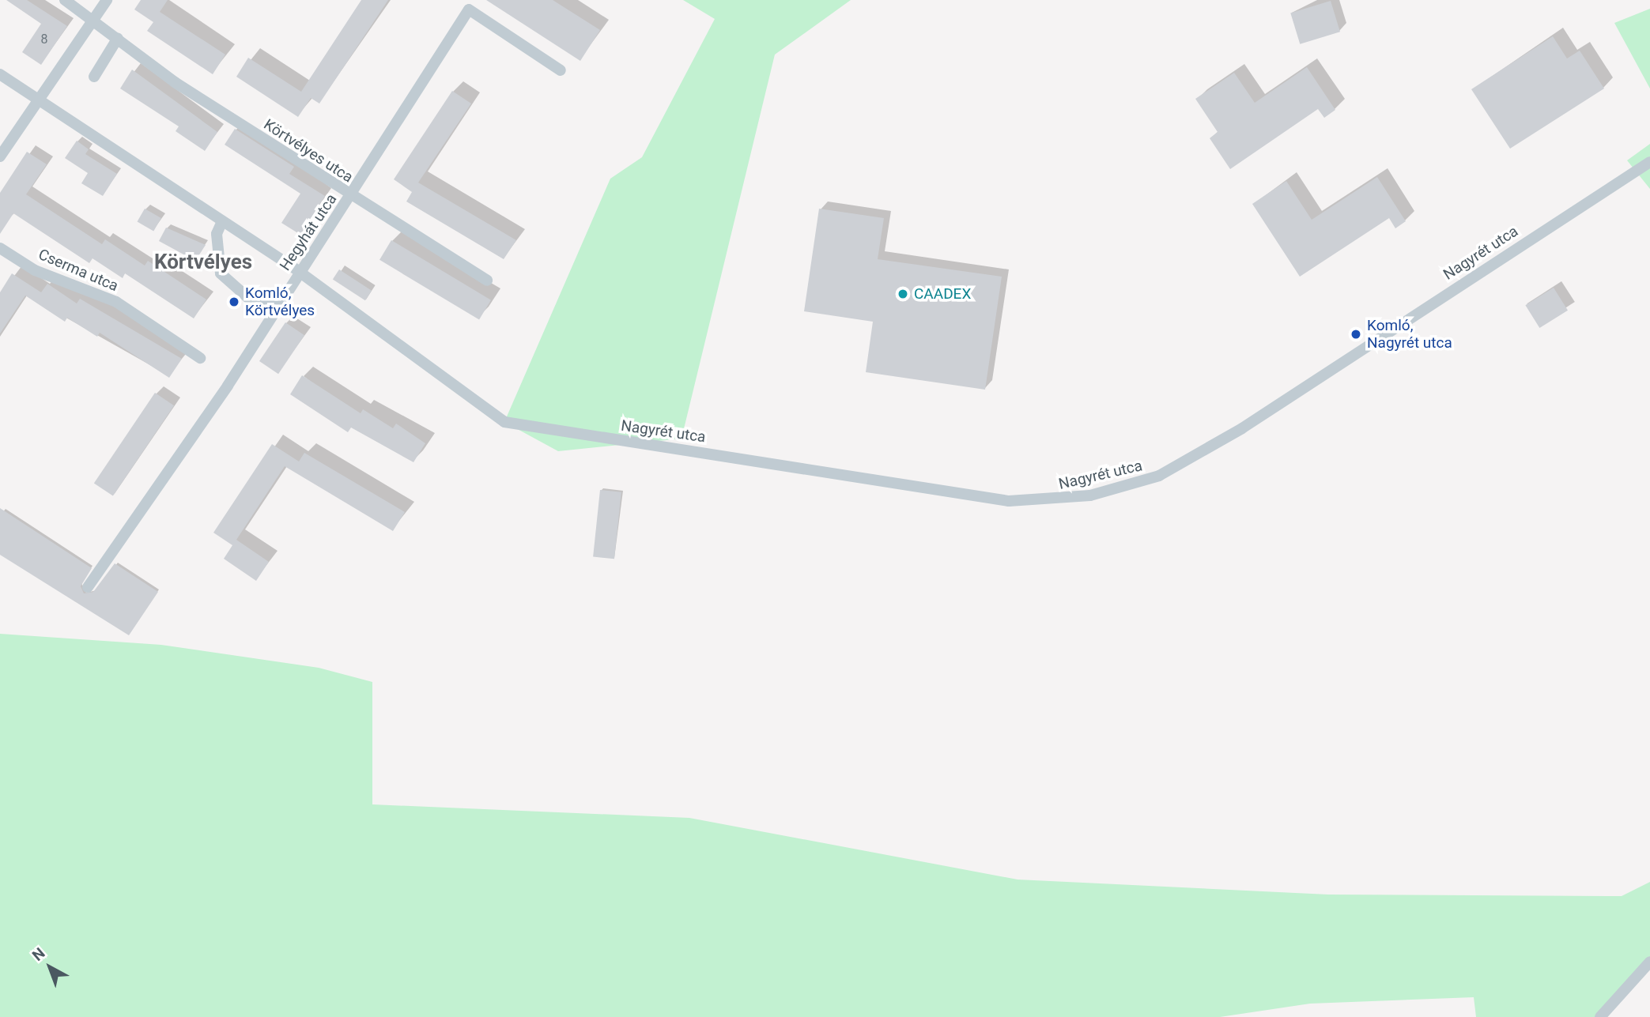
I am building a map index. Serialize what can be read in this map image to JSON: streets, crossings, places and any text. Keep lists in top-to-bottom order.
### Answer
{
  "streets": {
    "street": [
      "Körtvélyes utca",
      "Hegyhát utca",
      "Nagyrét utca",
      "Cserma utca"
    ]
  },
  "crossings": [
    ["Körtvélyes utca", "Hegyhát utca"],
    ["Hegyhát utca", "Nagyrét utca"]
  ],
  "districts": ["Körtvélyes"],
  "places": ["CAADEX", "Komló, Körtvélyes", "Komló, Nagyrét utca"],
  "house_numbers": ["8"],
  "north": "top left"
}
